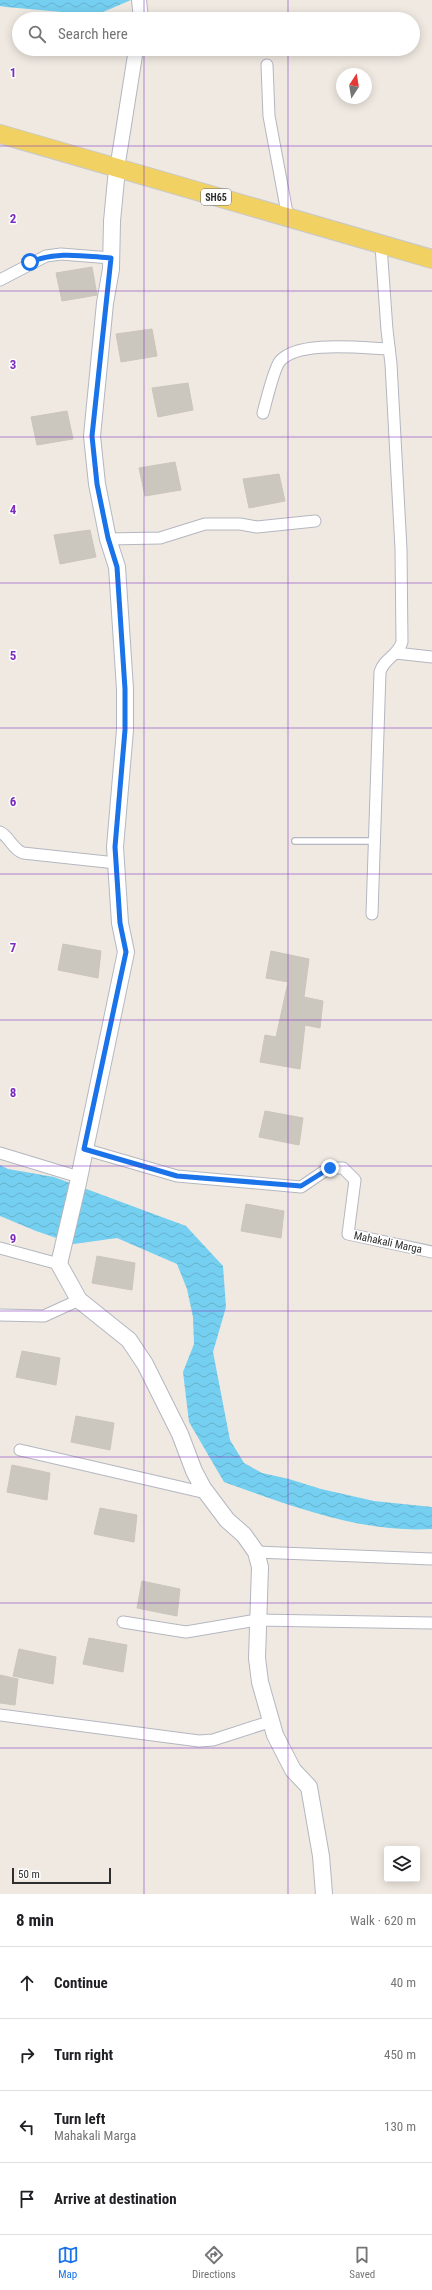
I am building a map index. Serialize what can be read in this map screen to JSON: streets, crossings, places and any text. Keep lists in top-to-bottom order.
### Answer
{
  "streets": {
    "main road": ["SH65"],
    "street": ["Mahakali Marga"]
  },
  "scale_bar": "50 m",
  "north": "top",
  "page": {
    "search": "Search here",
    "scale": "50 m",
    "heading": ["8 min", "Walk · 620 m"],
    "list": [
      ["Continue", "40 m"],
      ["Turn right", "450 m"],
      ["Turn left", "Mahakali Marga", "130 m"],
      "Arrive at destination"
    ],
    "nav": ["Map", "Directions", "Saved"]
  },
  "grid": {
    "rows": [
      "1",
      "2",
      "3",
      "4",
      "5",
      "6",
      "7",
      "8",
      "9"
    ]
  }
}
